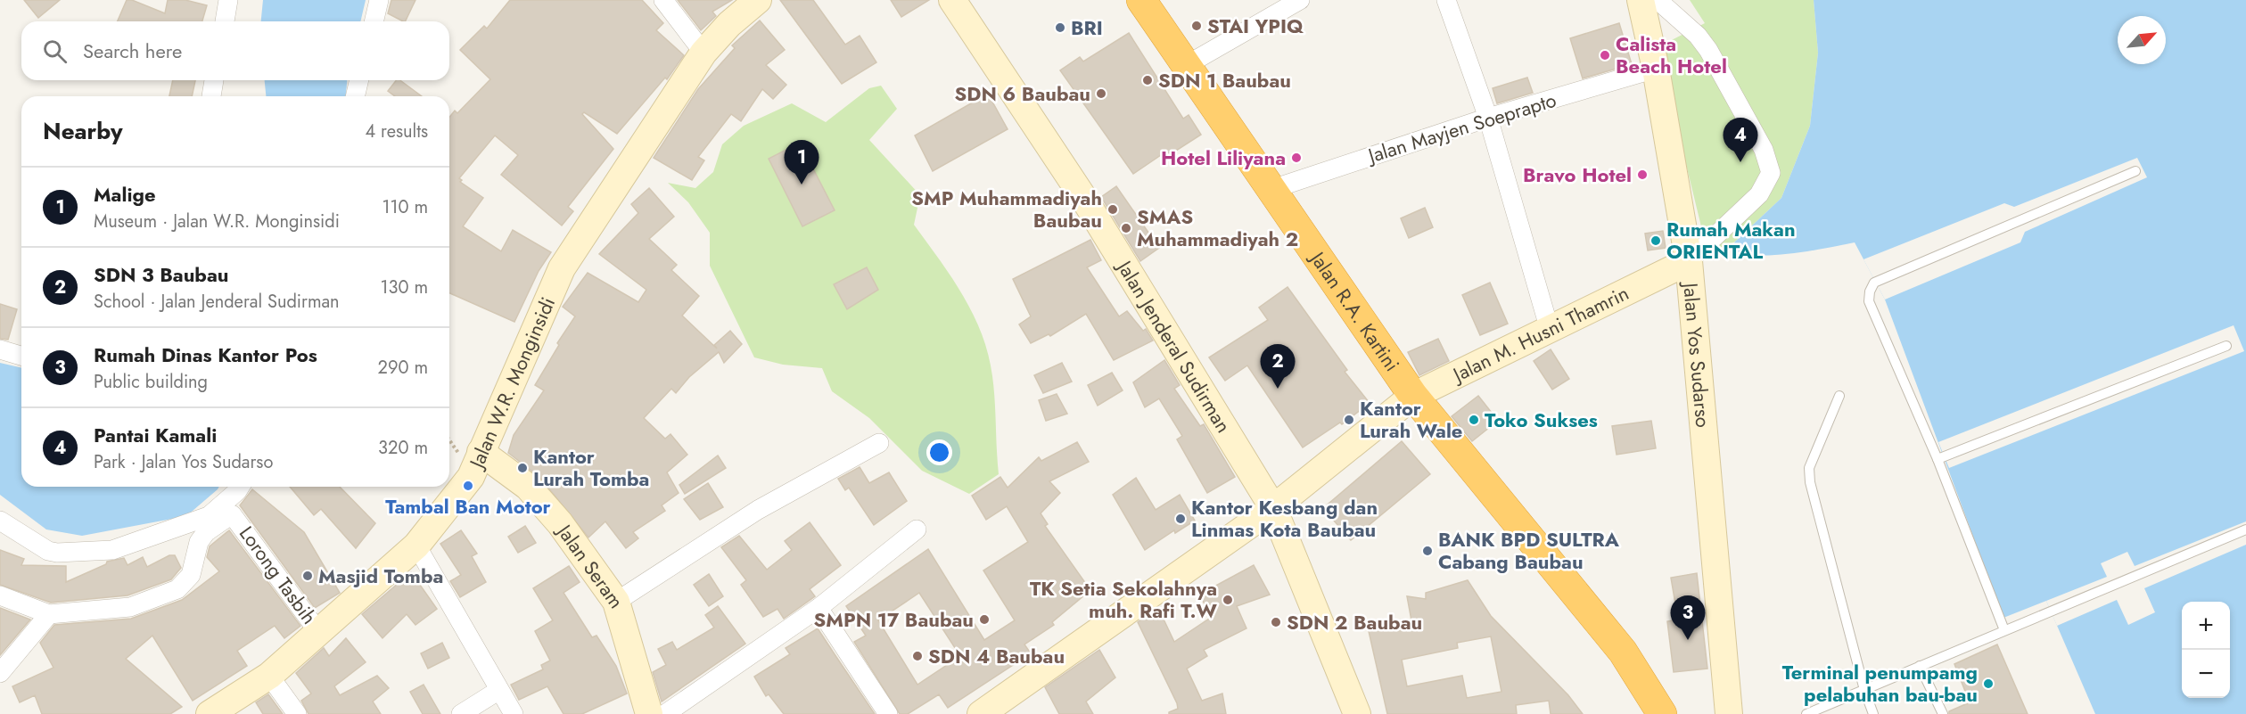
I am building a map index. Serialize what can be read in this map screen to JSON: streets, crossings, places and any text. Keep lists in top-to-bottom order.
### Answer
{
  "streets": {
    "highway": ["Jalan R.A. Kartini"],
    "main road": [
      "Jalan M. Husni Thamrin",
      "Jalan Jenderal Sudirman",
      "Jalan Yos Sudarso",
      "Jalan W.R. Monginsidi",
      "Jalan Seram"
    ],
    "street": ["Jalan Mayjen Soeprapto", "Lorong Tasbih"]
  },
  "crossings": [
    ["Jalan Mayjen Soeprapto", "Jalan R.A. Kartini"],
    ["Jalan Mayjen Soeprapto", "Jalan Yos Sudarso"],
    ["Jalan R.A. Kartini", "Jalan M. Husni Thamrin"],
    ["Jalan M. Husni Thamrin", "Jalan Jenderal Sudirman"],
    ["Jalan M. Husni Thamrin", "Jalan Yos Sudarso"],
    ["Jalan W.R. Monginsidi", "Jalan Seram"],
    ["Jalan W.R. Monginsidi", "Lorong Tasbih"]
  ],
  "places": [
    "STAI YPIQ",
    "BRI",
    "Calista Beach Hotel",
    "SDN 1 Baubau",
    "SDN 6 Baubau",
    "Hotel Liliyana",
    "Bravo Hotel",
    "SMP Muhammadiyah Baubau",
    "SMAS Muhammadiyah 2",
    "Rumah Makan ORIENTAL",
    "Kantor Lurah Wale",
    "Toko Sukses",
    "Kantor Lurah Tomba",
    "Tambal Ban Motor",
    "Kantor Kesbang dan Linmas Kota Baubau",
    "BANK BPD SULTRA Cabang Baubau",
    "Masjid Tomba",
    "TK Setia Sekolahnya muh. Rafi T.W",
    "SMPN 17 Baubau",
    "SDN 2 Baubau",
    "SDN 4 Baubau",
    "Terminal penumpamg pelabuhan bau-bau"
  ],
  "north": "top right",
  "page": {
    "search": "Search here",
    "heading": ["Nearby", "4 results"],
    "pins": [
      "4",
      "1",
      "2",
      "3"
    ],
    "list": [
      {
        "mark": "1",
        "name": "Malige",
        "note": "Museum · Jalan W.R. Monginsidi",
        "value": "110 m"
      },
      {
        "mark": "2",
        "name": "SDN 3 Baubau",
        "note": "School · Jalan Jenderal Sudirman",
        "value": "130 m"
      },
      {
        "mark": "3",
        "name": "Rumah Dinas Kantor Pos",
        "note": "Public building",
        "value": "290 m"
      },
      {
        "mark": "4",
        "name": "Pantai Kamali",
        "note": "Park · Jalan Yos Sudarso",
        "value": "320 m"
      }
    ],
    "map_buttons": ["+", "−"]
  }
}
